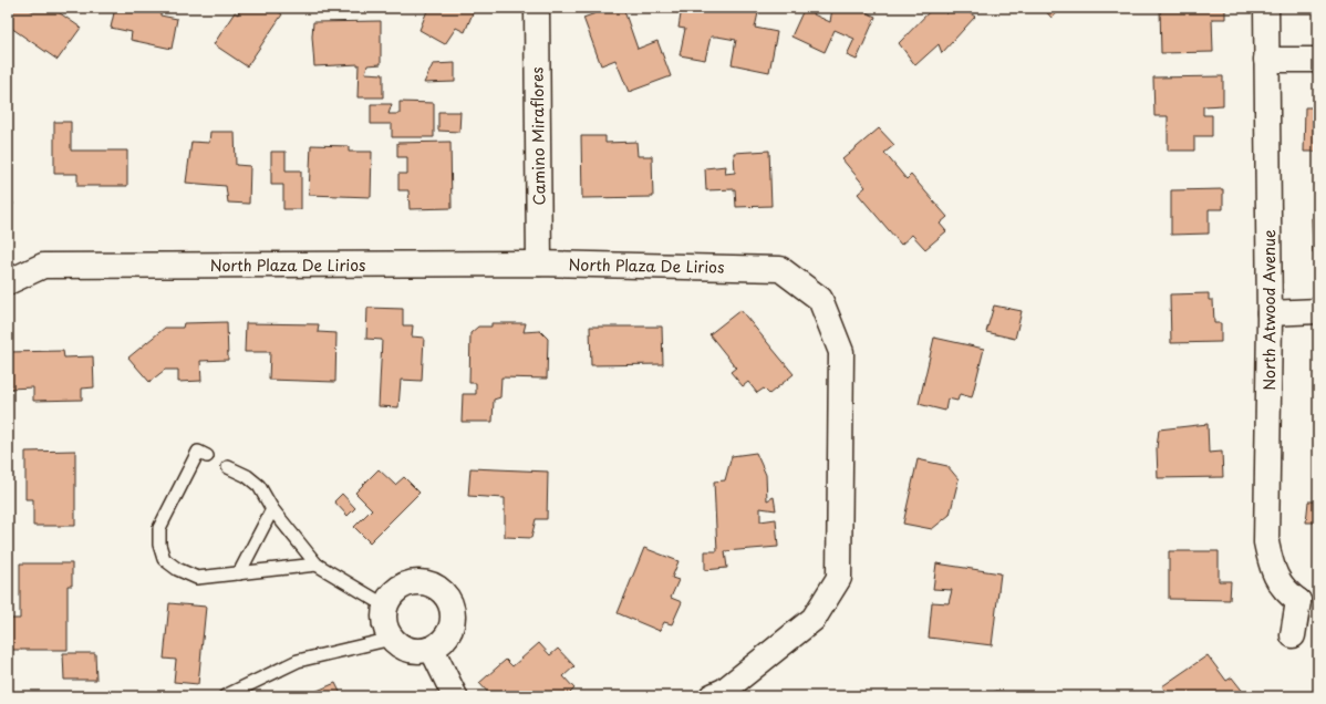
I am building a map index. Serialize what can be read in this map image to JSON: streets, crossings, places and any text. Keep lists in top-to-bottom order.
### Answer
{
  "streets": {
    "street": ["Camino Miraflores", "North Plaza De Lirios", "North Atwood Avenue"]
  },
  "crossings": [
    ["Camino Miraflores", "North Plaza De Lirios"]
  ]
}
